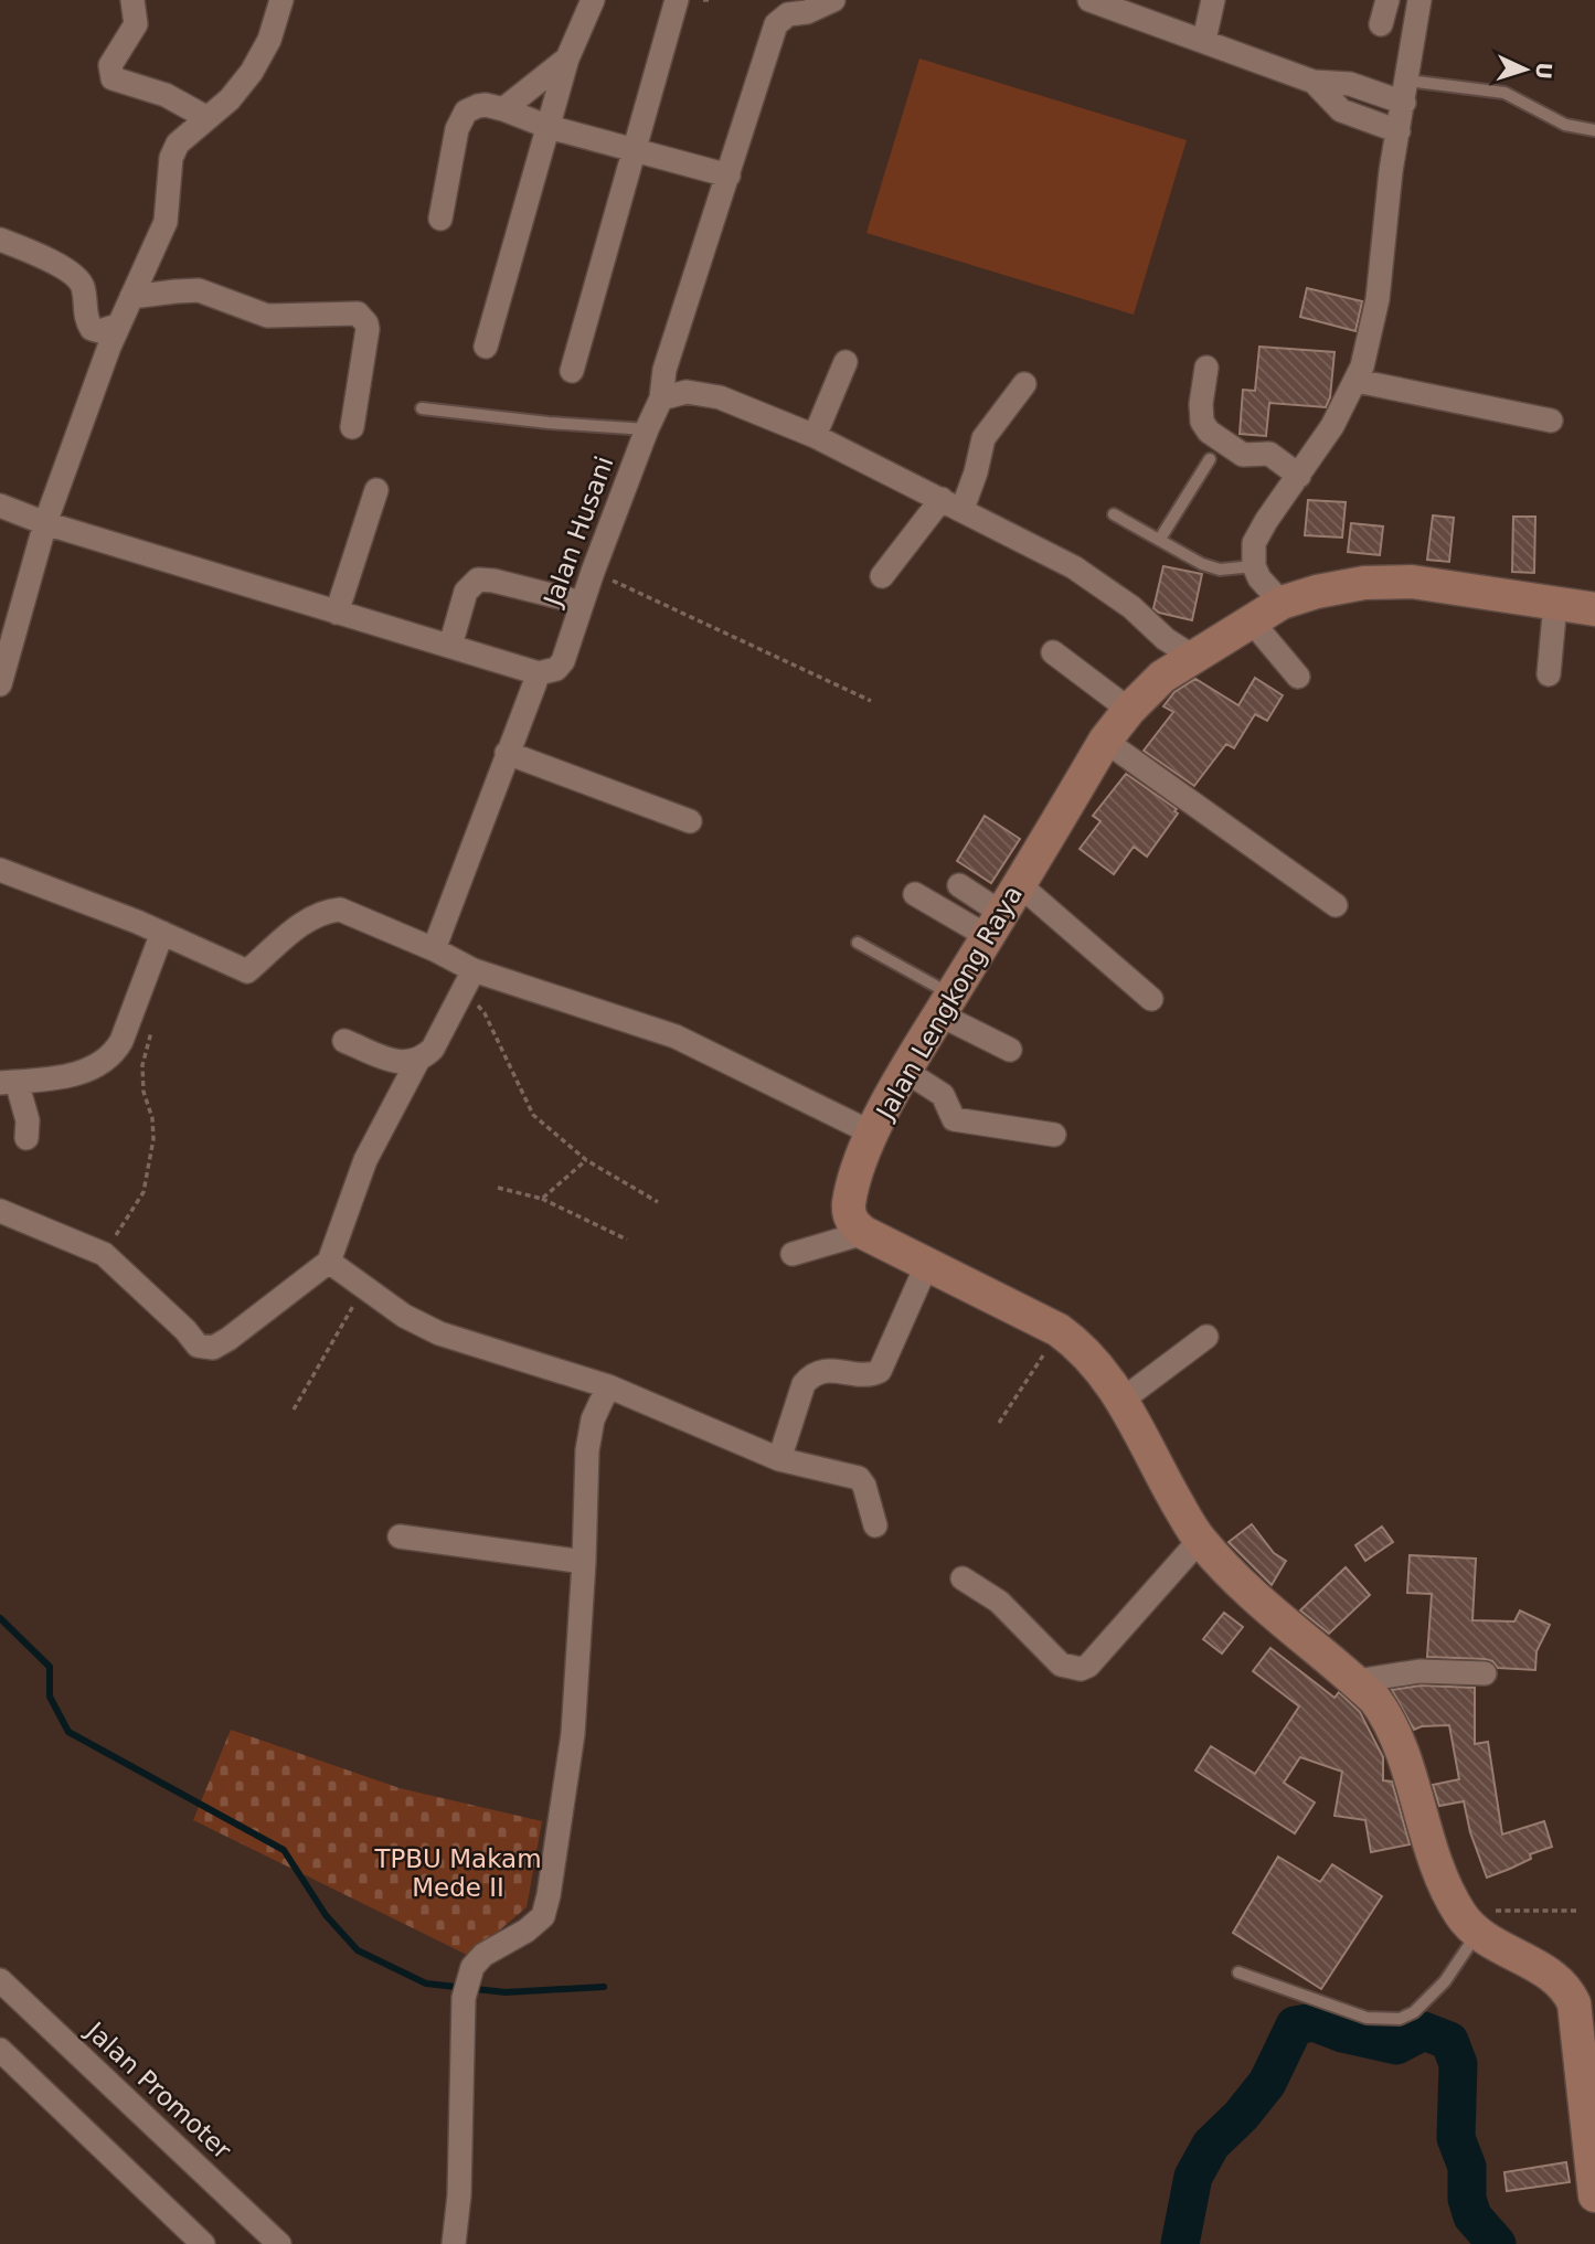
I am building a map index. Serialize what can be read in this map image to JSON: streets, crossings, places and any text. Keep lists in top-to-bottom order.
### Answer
{
  "streets": {
    "street": ["Jalan Husani", "Jalan Lengkong Raya", "Jalan Promoter"]
  },
  "parks": ["TPBU Makam Mede II"],
  "north": "right"
}
